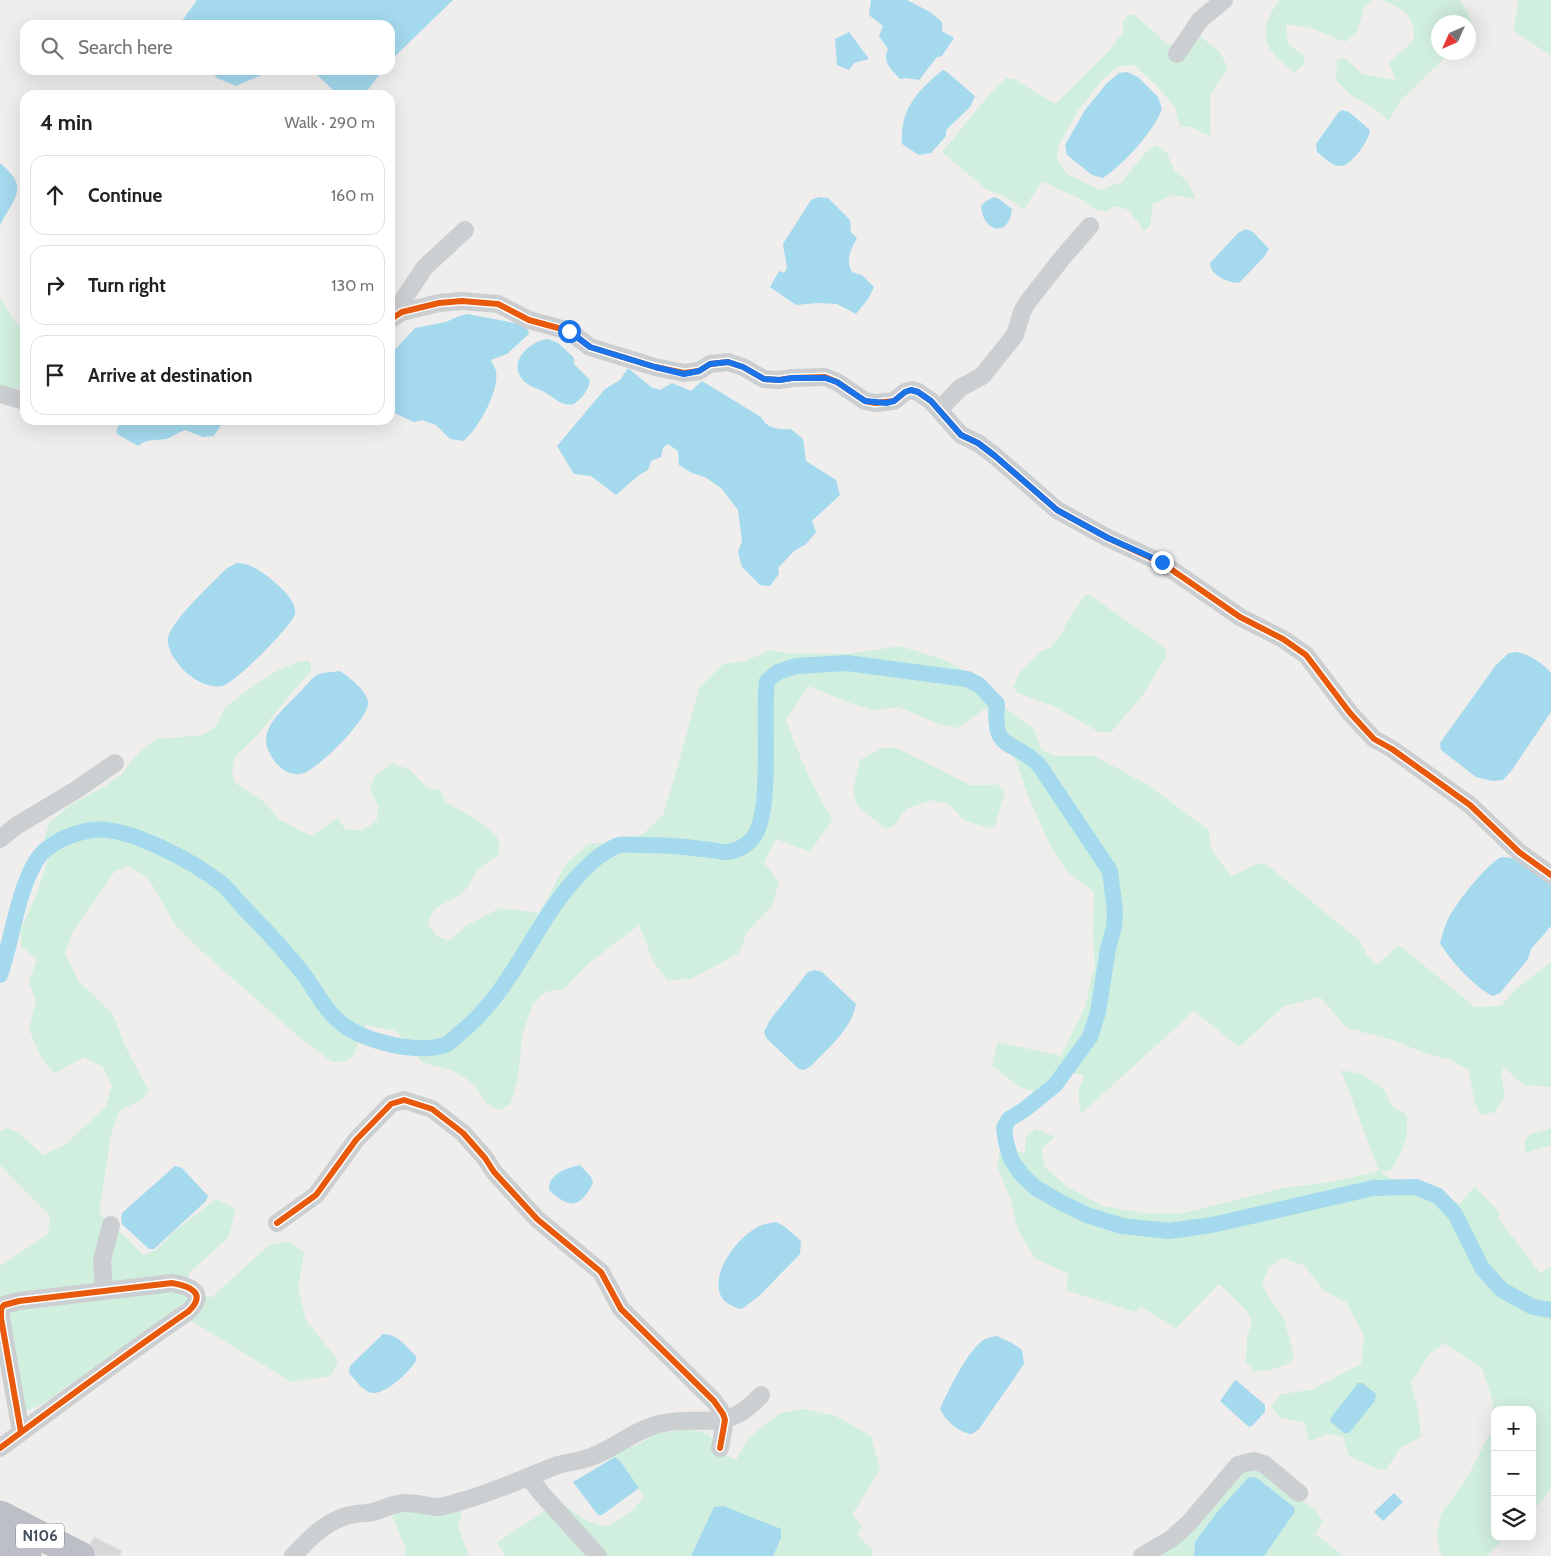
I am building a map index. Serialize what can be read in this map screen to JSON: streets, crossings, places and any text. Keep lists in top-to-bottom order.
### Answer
{
  "streets": {
    "highway": ["N106"]
  },
  "north": "bottom left",
  "page": {
    "search": "Search here",
    "heading": ["4 min", "Walk · 290 m"],
    "list": [
      ["Continue", "160 m"],
      ["Turn right", "130 m"],
      "Arrive at destination"
    ],
    "map_buttons": ["+", "−"]
  }
}
